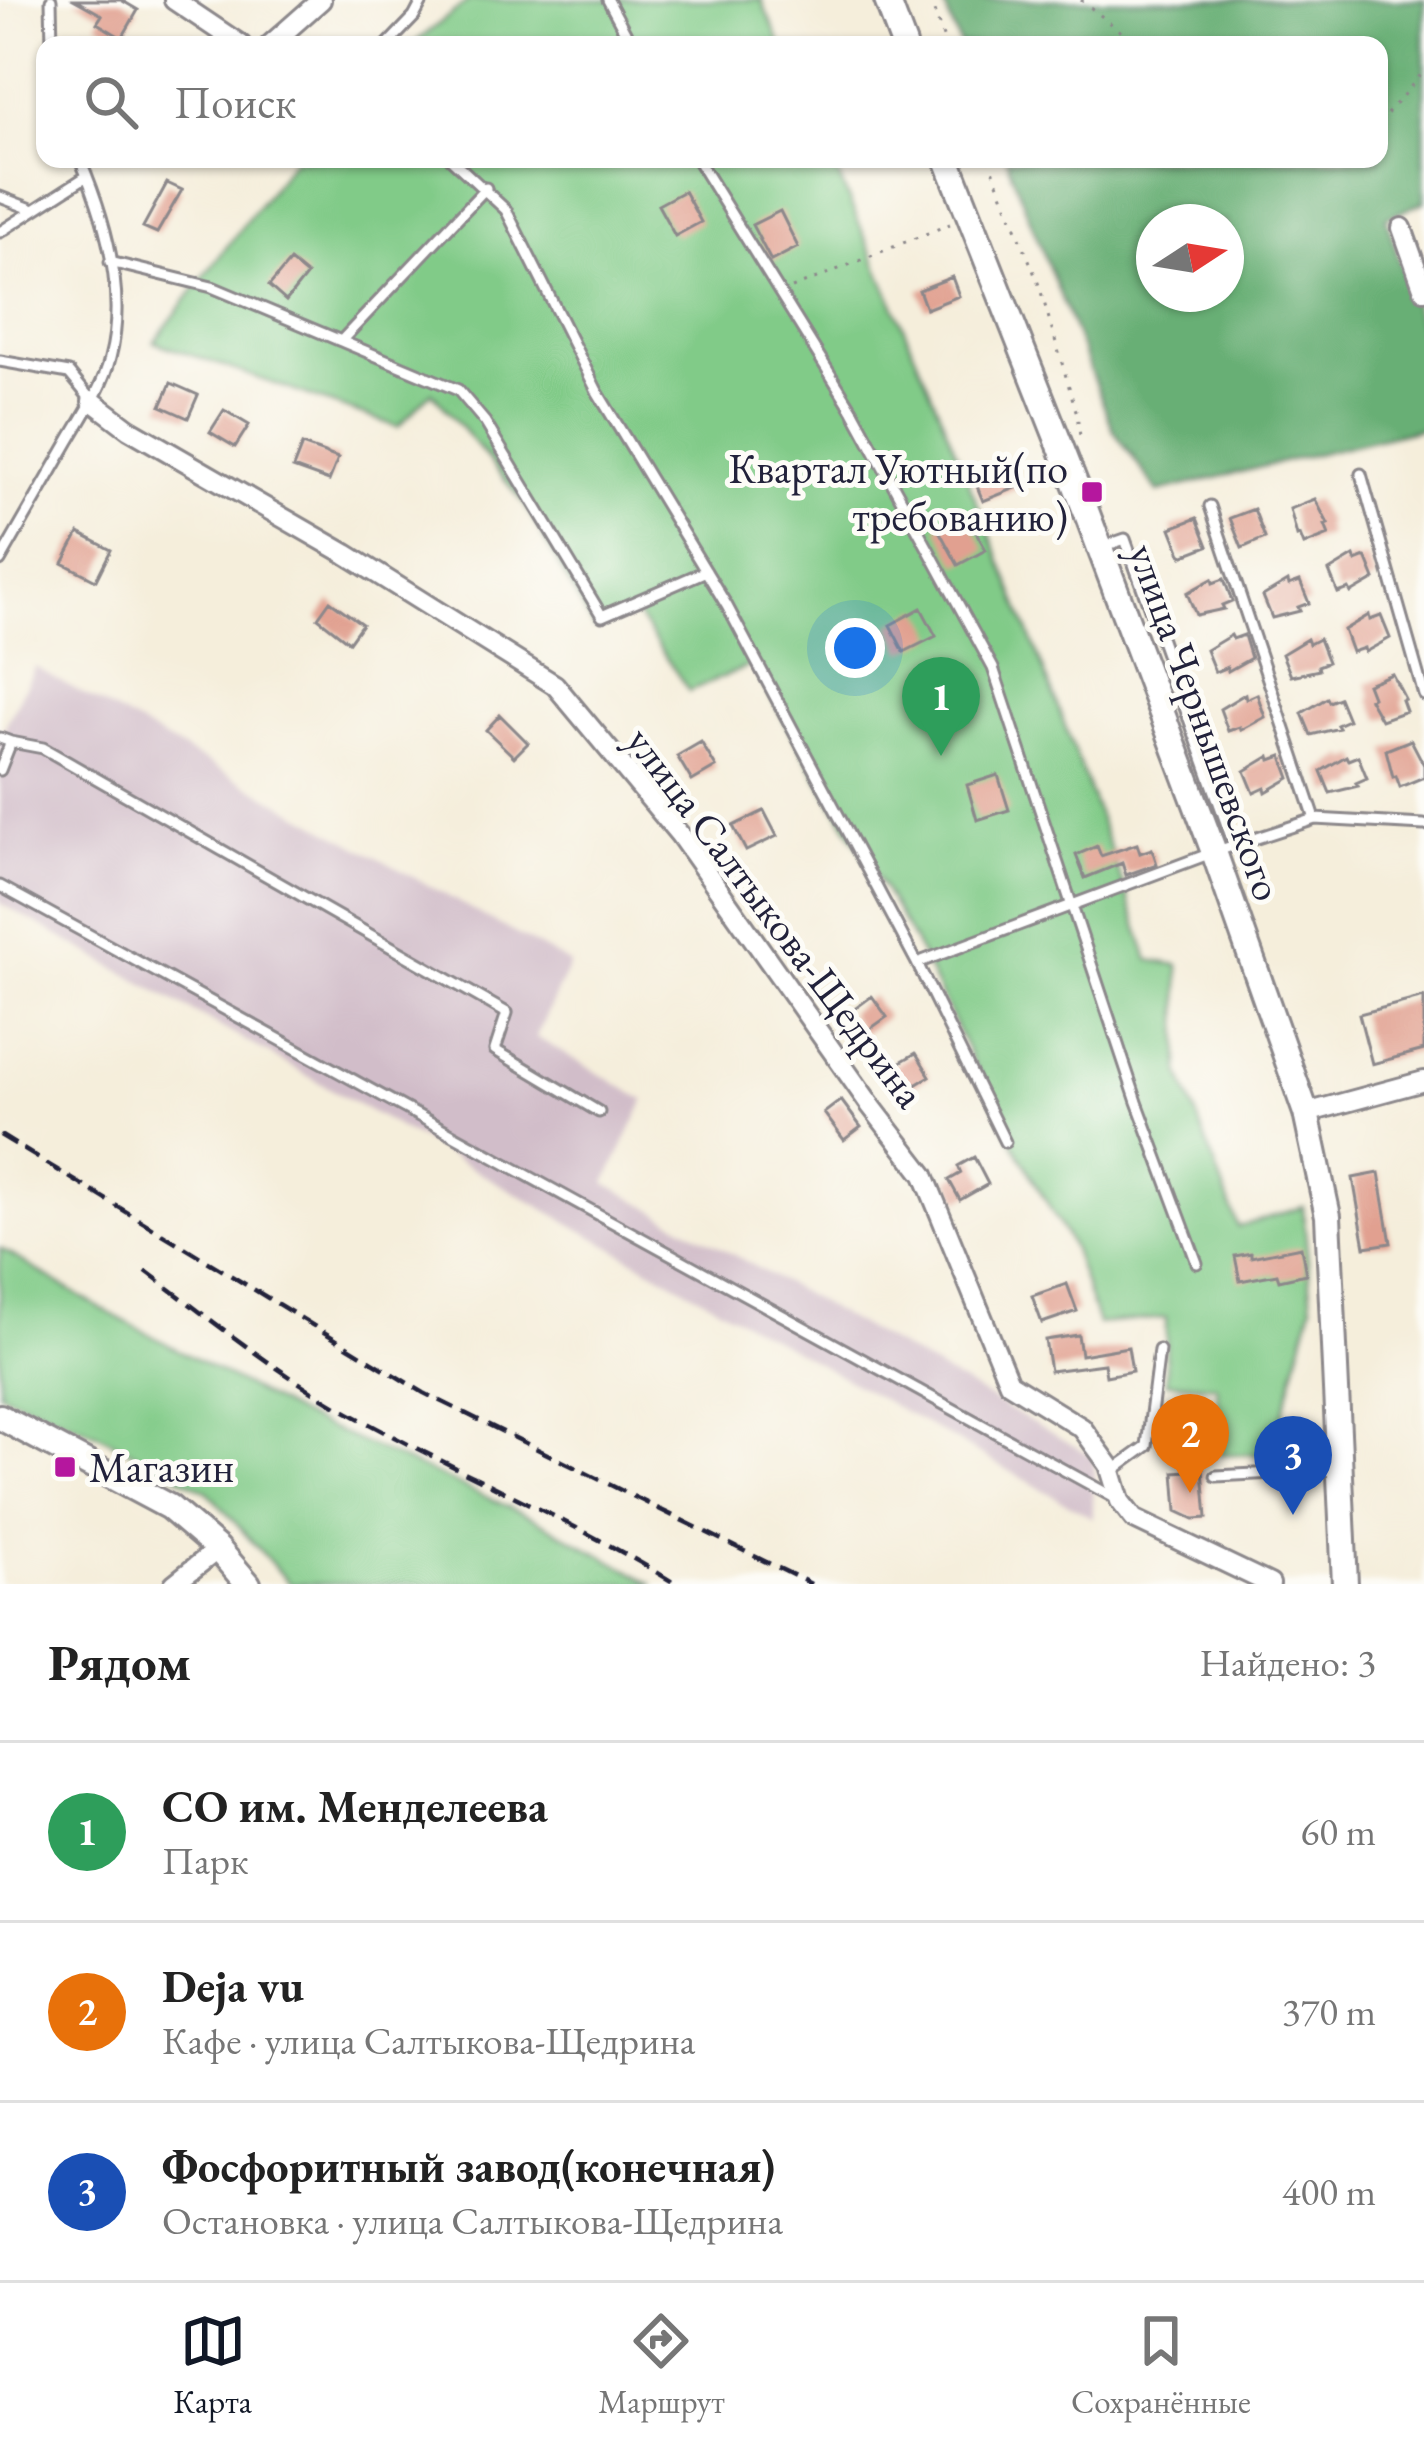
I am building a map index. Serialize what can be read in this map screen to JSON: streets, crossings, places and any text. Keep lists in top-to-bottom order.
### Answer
{
  "streets": {
    "street": ["улица Чернышевского", "улица Салтыкова-Щедрина"]
  },
  "places": {
    "transit": ["Квартал Уютный(по требованию)", "Магазин"]
  },
  "north": "right",
  "page": {
    "search": "Поиск",
    "pins": ["1", "2", "3"],
    "heading": ["Рядом", "Найдено: 3"],
    "list": [
      {
        "mark": "1",
        "name": "СО им. Менделеева",
        "note": "Парк",
        "value": "60 m"
      },
      {
        "mark": "2",
        "name": "Deja vu",
        "note": "Кафе · улица Салтыкова-Щедрина",
        "value": "370 m"
      },
      {
        "mark": "3",
        "name": "Фосфоритный завод(конечная)",
        "note": "Остановка · улица Салтыкова-Щедрина",
        "value": "400 m"
      }
    ],
    "nav": ["Карта", "Маршрут", "Сохранённые"]
  }
}
